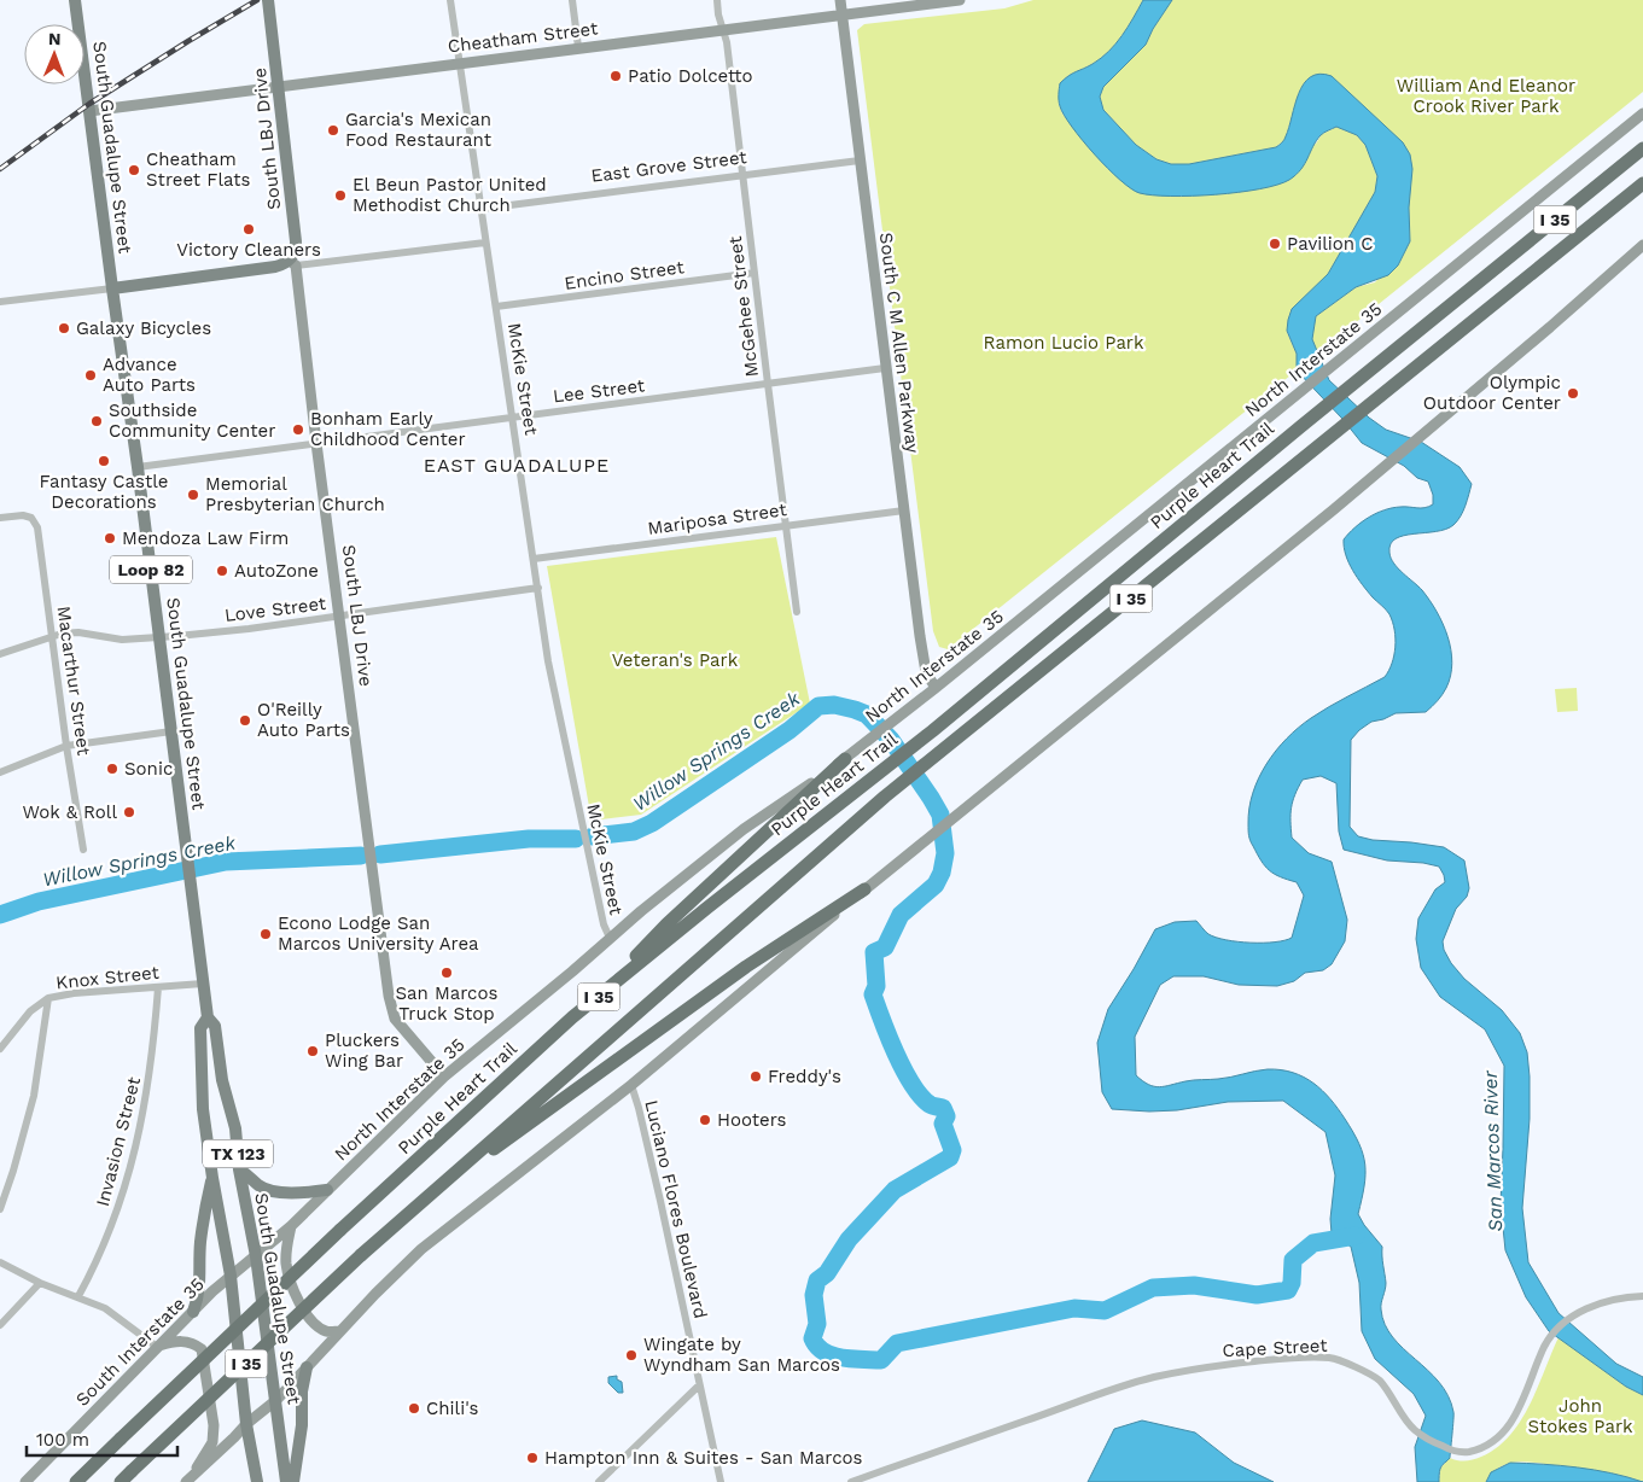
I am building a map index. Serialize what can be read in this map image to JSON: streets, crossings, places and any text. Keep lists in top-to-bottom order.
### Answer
{
  "streets": {
    "highway": ["I 35", "Purple Heart Trail"],
    "main road": [
      "Cheatham Street",
      "South LBJ Drive",
      "South Guadalupe Street",
      "South C M Allen Parkway",
      "North Interstate 35",
      "Loop 82",
      "TX 123",
      "South Interstate 35"
    ],
    "street": [
      "East Grove Street",
      "Encino Street",
      "McGehee Street",
      "McKie Street",
      "Lee Street",
      "Mariposa Street",
      "Love Street",
      "Macarthur Street",
      "Knox Street",
      "Invasion Street",
      "Luciano Flores Boulevard",
      "Cape Street"
    ]
  },
  "crossings": [
    ["Cheatham Street", "South LBJ Drive"],
    ["Cheatham Street", "South Guadalupe Street"],
    ["Cheatham Street", "McGehee Street"],
    ["Cheatham Street", "South C M Allen Parkway"],
    ["Cheatham Street", "McKie Street"],
    ["South LBJ Drive", "North Interstate 35"],
    ["South LBJ Drive", "Lee Street"],
    ["South LBJ Drive", "Love Street"],
    ["South Guadalupe Street", "North Interstate 35"],
    ["South Guadalupe Street", "Lee Street"],
    ["South Guadalupe Street", "Love Street"],
    ["South Guadalupe Street", "Knox Street"],
    ["South Guadalupe Street", "South Interstate 35"],
    ["East Grove Street", "McGehee Street"],
    ["East Grove Street", "South C M Allen Parkway"],
    ["East Grove Street", "McKie Street"],
    ["Encino Street", "McGehee Street"],
    ["Encino Street", "McKie Street"],
    ["McGehee Street", "Lee Street"],
    ["McGehee Street", "Mariposa Street"],
    ["South C M Allen Parkway", "North Interstate 35"],
    ["South C M Allen Parkway", "Lee Street"],
    ["South C M Allen Parkway", "Mariposa Street"],
    ["North Interstate 35", "McKie Street"],
    ["North Interstate 35", "South Interstate 35"],
    ["McKie Street", "Lee Street"],
    ["McKie Street", "Mariposa Street"],
    ["McKie Street", "Love Street"],
    ["Love Street", "Macarthur Street"],
    ["Knox Street", "Invasion Street"]
  ],
  "districts": ["EAST GUADALUPE"],
  "water": ["Willow Springs Creek", "San Marcos River"],
  "parks": [
    "William And Eleanor Crook River Park",
    "Ramon Lucio Park",
    "Veteran's Park",
    "John Stokes Park"
  ],
  "places": [
    "Patio Dolcetto",
    "Garcia's Mexican Food Restaurant",
    "Cheatham Street Flats",
    "El Beun Pastor United Methodist Church",
    "Victory Cleaners",
    "Pavilion C",
    "Galaxy Bicycles",
    "Advance Auto Parts",
    "Olympic Outdoor Center",
    "Southside Community Center",
    "Bonham Early Childhood Center",
    "Fantasy Castle Decorations",
    "Memorial Presbyterian Church",
    "Mendoza Law Firm",
    "AutoZone",
    "O'Reilly Auto Parts",
    "Sonic",
    "Wok & Roll",
    "Econo Lodge San Marcos University Area",
    "San Marcos Truck Stop",
    "Pluckers Wing Bar",
    "Freddy's",
    "Hooters",
    "Wingate by Wyndham San Marcos",
    "Chili's",
    "Hampton Inn & Suites - San Marcos"
  ],
  "scale_bar": "100 m",
  "north": "top"
}
